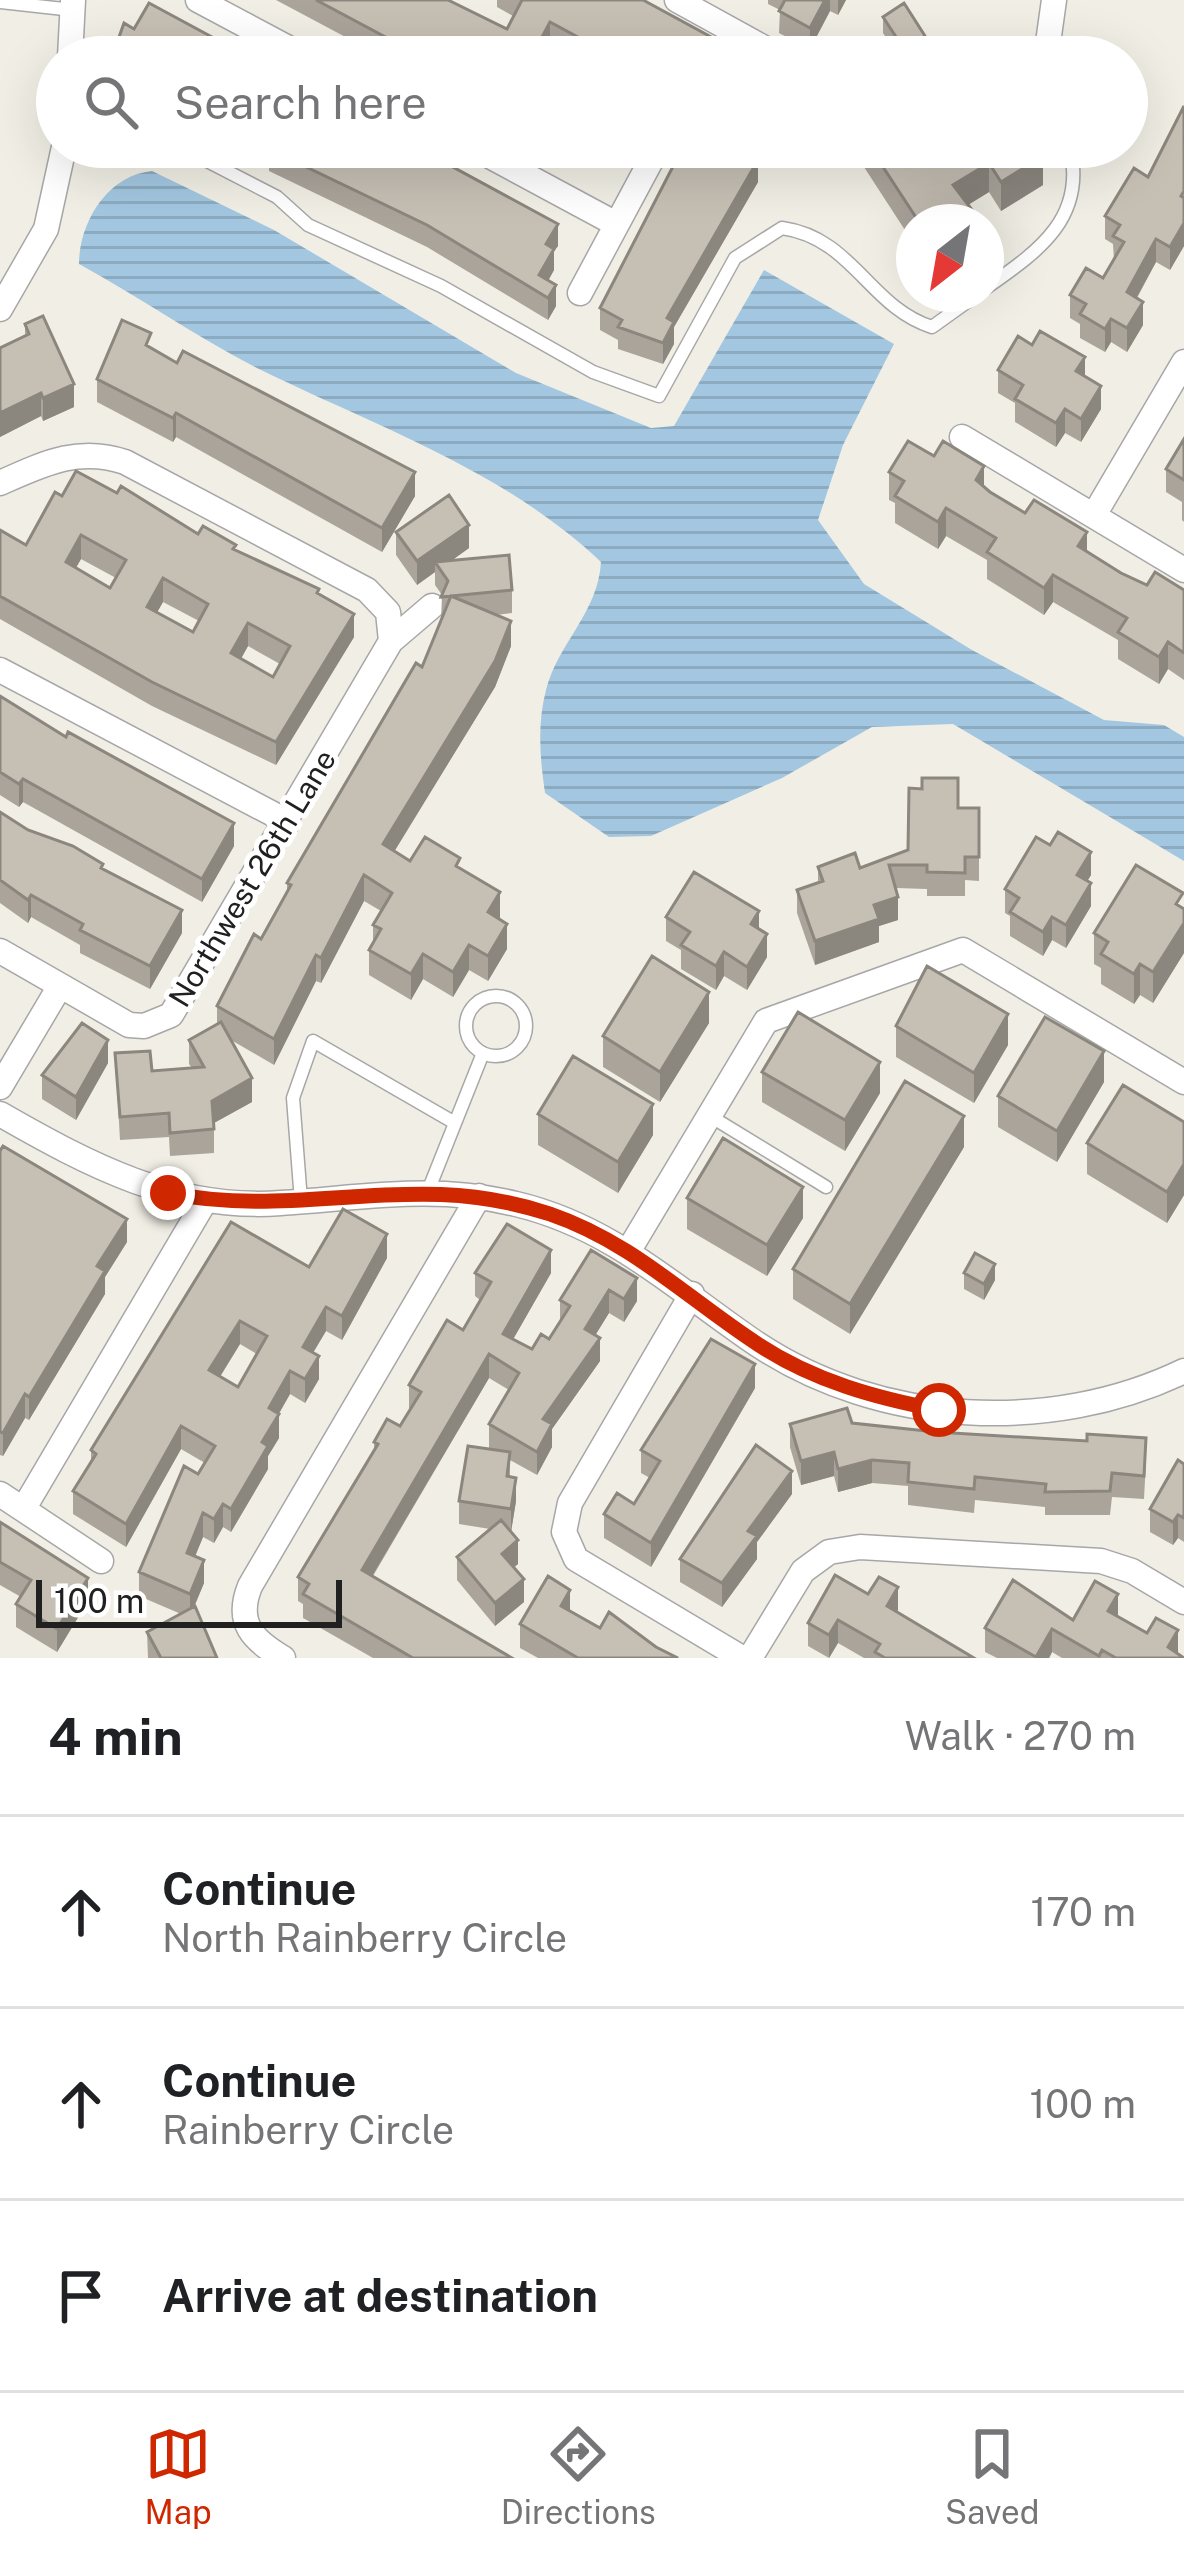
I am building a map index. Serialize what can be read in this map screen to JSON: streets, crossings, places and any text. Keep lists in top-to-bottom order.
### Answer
{
  "streets": {
    "street": ["Northwest 26th Lane"]
  },
  "scale_bar": "100 m",
  "north": "bottom left",
  "page": {
    "search": "Search here",
    "scale": "100 m",
    "heading": ["4 min", "Walk · 270 m"],
    "list": [
      ["Continue", "North Rainberry Circle", "170 m"],
      ["Continue", "Rainberry Circle", "100 m"],
      "Arrive at destination"
    ],
    "nav": ["Map", "Directions", "Saved"]
  }
}
